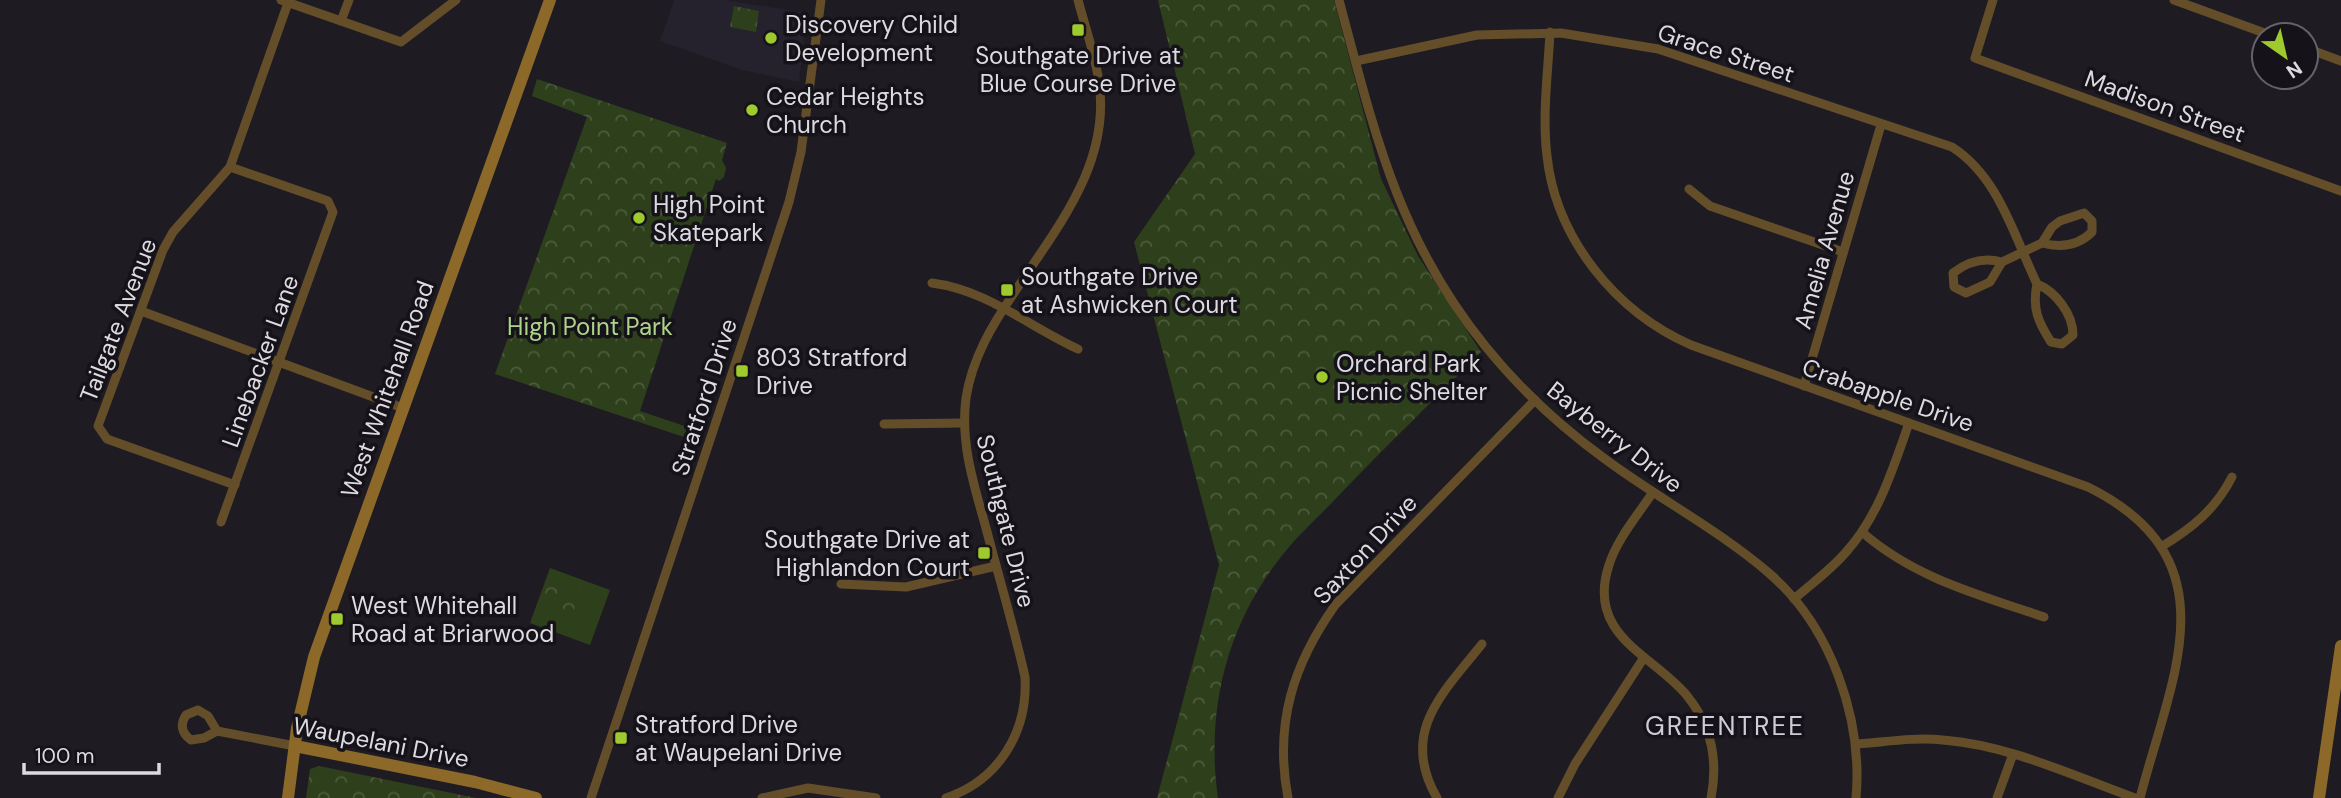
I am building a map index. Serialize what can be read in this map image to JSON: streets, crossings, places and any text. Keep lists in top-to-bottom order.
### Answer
{
  "streets": {
    "main road": ["West Whitehall Road", "Waupelani Drive"],
    "street": [
      "Grace Street",
      "Madison Street",
      "Amelia Avenue",
      "Tailgate Avenue",
      "Linebacker Lane",
      "Crabapple Drive",
      "Stratford Drive",
      "Bayberry Drive",
      "Southgate Drive",
      "Saxton Drive"
    ]
  },
  "crossings": [
    ["Grace Street", "Amelia Avenue"],
    ["Grace Street", "Crabapple Drive"],
    ["Grace Street", "Bayberry Drive"],
    ["Amelia Avenue", "Crabapple Drive"],
    ["Tailgate Avenue", "Linebacker Lane"],
    ["West Whitehall Road", "Waupelani Drive"],
    ["Bayberry Drive", "Saxton Drive"]
  ],
  "districts": ["GREENTREE"],
  "parks": ["High Point Park"],
  "places": {
    "transit": [
      "Southgate Drive at Blue Course Drive",
      "Southgate Drive at Ashwicken Court",
      "803 Stratford Drive",
      "Southgate Drive at Highlandon Court",
      "West Whitehall Road at Briarwood",
      "Stratford Drive at Waupelani Drive"
    ],
    "other": [
      "Discovery Child Development",
      "Cedar Heights Church",
      "High Point Skatepark",
      "Orchard Park Picnic Shelter"
    ]
  },
  "scale_bar": "100 m",
  "north": "bottom right"
}
